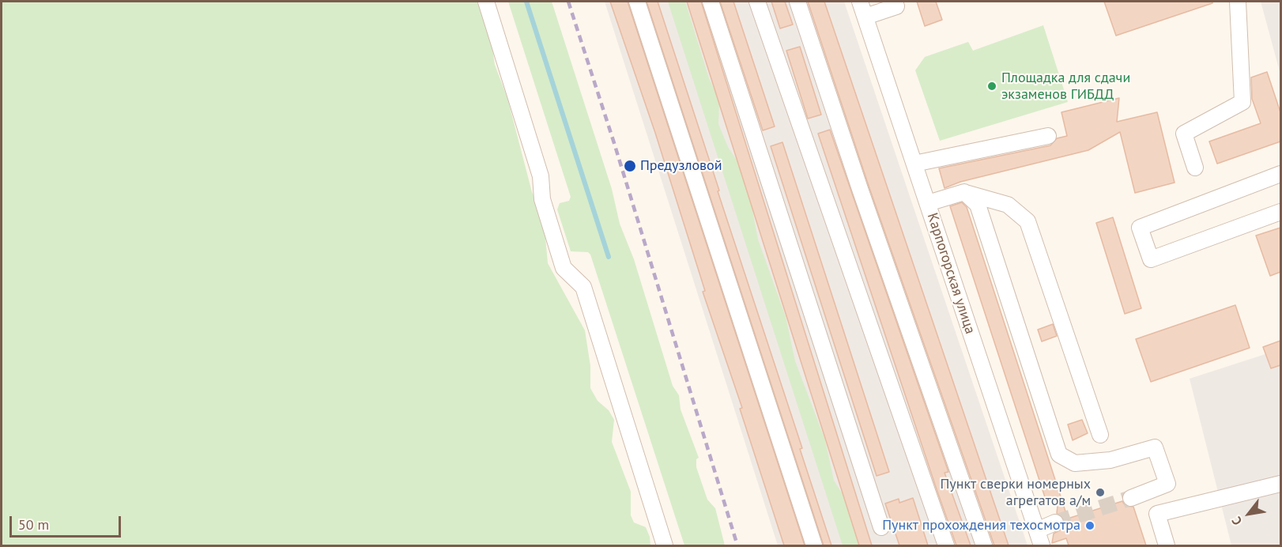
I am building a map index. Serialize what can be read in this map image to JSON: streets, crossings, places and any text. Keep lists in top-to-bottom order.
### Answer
{
  "streets": {
    "street": ["Карпогорская улица"]
  },
  "places": [
    "Площадка для сдачи экзаменов ГИБДД",
    "Предузловой",
    "Пункт сверки номерных агрегатов а/м",
    "Пункт прохождения техосмотра"
  ],
  "scale_bar": "50 m",
  "north": "bottom left"
}
